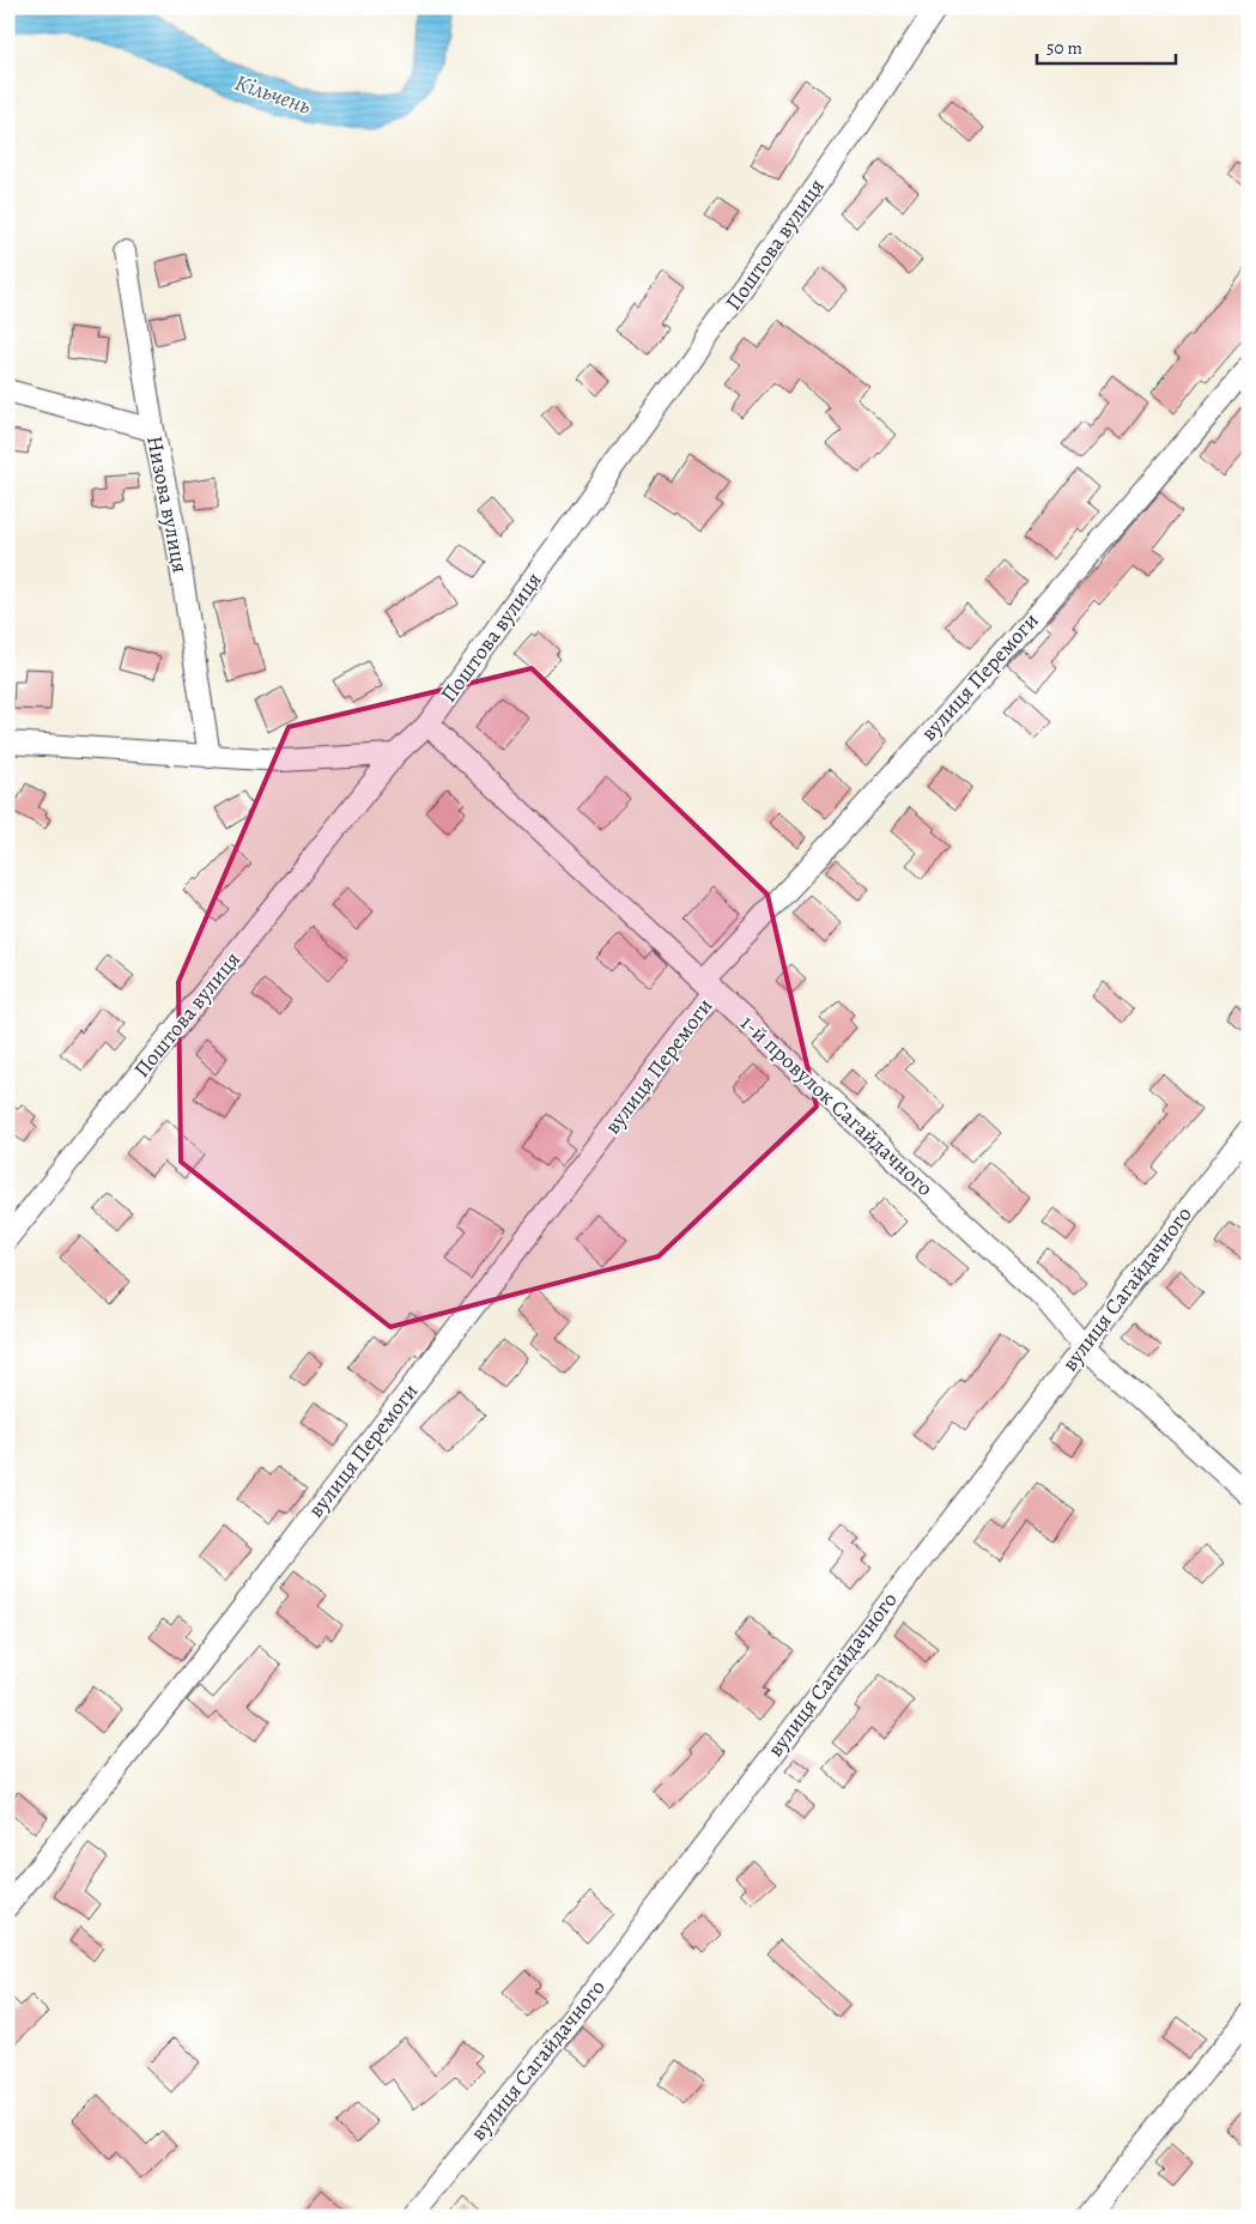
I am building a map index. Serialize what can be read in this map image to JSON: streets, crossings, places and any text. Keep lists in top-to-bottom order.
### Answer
{
  "streets": {
    "street": [
      "Поштова вулиця",
      "Низова вулиця",
      "вулиця Перемоги",
      "1-й провулок Сагайдачного",
      "вулиця Сагайдачного"
    ]
  },
  "crossings": [
    ["Поштова вулиця", "1-й провулок Сагайдачного"],
    ["вулиця Перемоги", "1-й провулок Сагайдачного"],
    ["1-й провулок Сагайдачного", "вулиця Сагайдачного"]
  ],
  "water": ["Кільчень"],
  "scale_bar": "50 m"
}
